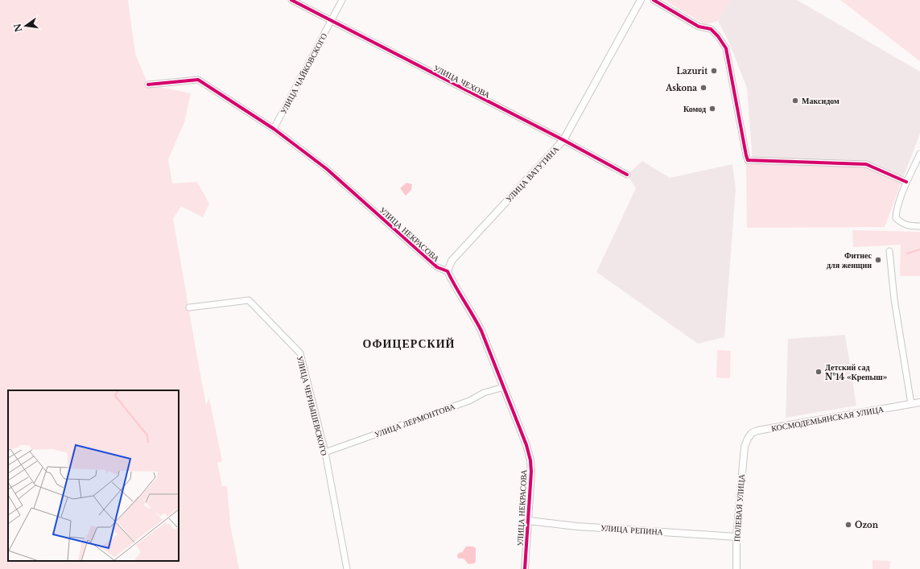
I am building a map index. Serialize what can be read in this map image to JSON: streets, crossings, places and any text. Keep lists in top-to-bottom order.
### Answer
{
  "streets": {
    "street": [
      "УЛИЦА ЧАЙКОВСКОГО",
      "УЛИЦА ЧЕХОВА",
      "УЛИЦА ВАТУТИНА",
      "УЛИЦА НЕКРАСОВА",
      "УЛИЦА ЧЕРНЫШЕВСКОГО",
      "КОСМОДЕМЬЯНСКАЯ УЛИЦА",
      "УЛИЦА ЛЕРМОНТОВА",
      "ПОЛЕВАЯ УЛИЦА",
      "УЛИЦА РЕПИНА"
    ]
  },
  "crossings": [
    ["УЛИЦА ЧАЙКОВСКОГО", "УЛИЦА ЧЕХОВА"],
    ["УЛИЦА ЧАЙКОВСКОГО", "УЛИЦА НЕКРАСОВА"],
    ["УЛИЦА ЧЕХОВА", "УЛИЦА ВАТУТИНА"],
    ["УЛИЦА ВАТУТИНА", "УЛИЦА НЕКРАСОВА"],
    ["УЛИЦА НЕКРАСОВА", "УЛИЦА ЛЕРМОНТОВА"],
    ["УЛИЦА НЕКРАСОВА", "УЛИЦА РЕПИНА"],
    ["УЛИЦА ЧЕРНЫШЕВСКОГО", "УЛИЦА ЛЕРМОНТОВА"],
    ["КОСМОДЕМЬЯНСКАЯ УЛИЦА", "ПОЛЕВАЯ УЛИЦА"],
    ["ПОЛЕВАЯ УЛИЦА", "УЛИЦА РЕПИНА"]
  ],
  "districts": ["ОФИЦЕРСКИЙ"],
  "places": [
    "Lazurit",
    "Askona",
    "Максидом",
    "Комод",
    "Фитнес для женщин",
    "Детский сад №14 «Крепыш»",
    "Ozon"
  ],
  "north": "left"
}
